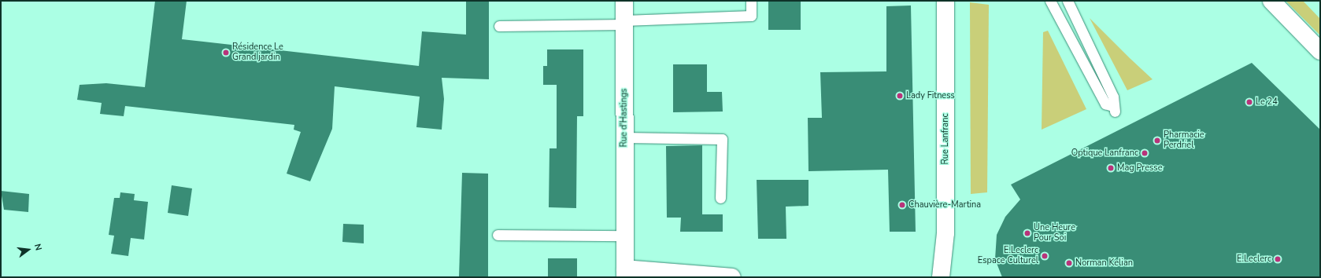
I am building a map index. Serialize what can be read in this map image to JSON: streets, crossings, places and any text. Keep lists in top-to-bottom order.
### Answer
{
  "streets": {
    "street": ["Rue d'Hastings", "Rue Lanfranc"]
  },
  "places": [
    "Résidence Le Grand jardin",
    "Lady Fitness",
    "Le 24",
    "Pharmacie Perdriel",
    "Optique Lanfranc",
    "Mag Presse",
    "Chauvière-Martina",
    "Une Heure Pour Soi",
    "E.Leclerc Espace Culturel",
    "E.Leclerc",
    "Norman Kelian"
  ],
  "north": "right"
}
